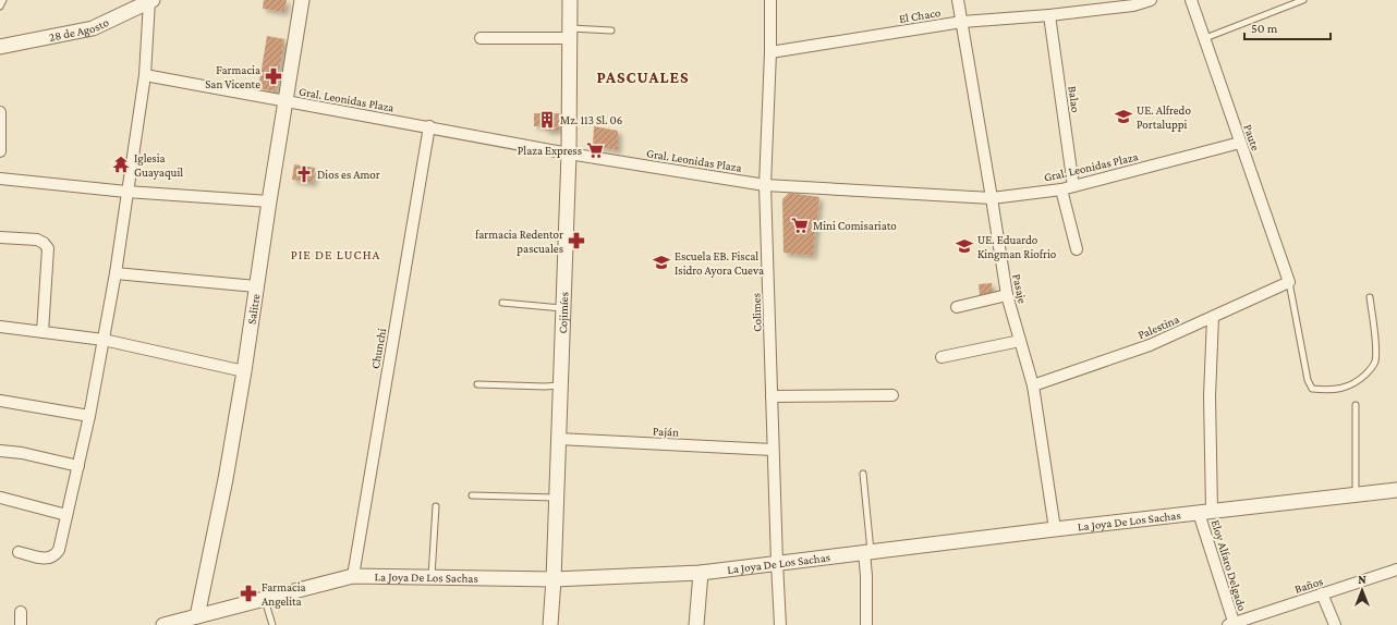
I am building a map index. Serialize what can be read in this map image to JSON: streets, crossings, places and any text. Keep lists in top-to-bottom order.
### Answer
{
  "streets": {
    "street": [
      "El Chaco",
      "28 de Agosto",
      "Gral. Leonidas Plaza",
      "Balao",
      "Paute",
      "Pasaje",
      "Salitre",
      "Cojimíes",
      "Colimes",
      "Palestina",
      "Chunchi",
      "Paján",
      "La Joya De Los Sachas",
      "Eloy Alfaro Delgado",
      "Baños"
    ]
  },
  "crossings": [
    ["El Chaco", "Balao"],
    ["El Chaco", "Pasaje"],
    ["El Chaco", "Colimes"],
    ["Gral. Leonidas Plaza", "Balao"],
    ["Gral. Leonidas Plaza", "Paute"],
    ["Gral. Leonidas Plaza", "Pasaje"],
    ["Gral. Leonidas Plaza", "Salitre"],
    ["Gral. Leonidas Plaza", "Cojimíes"],
    ["Gral. Leonidas Plaza", "Colimes"],
    ["Gral. Leonidas Plaza", "Chunchi"],
    ["Paute", "Palestina"],
    ["Pasaje", "Palestina"],
    ["Pasaje", "La Joya De Los Sachas"],
    ["Salitre", "La Joya De Los Sachas"],
    ["Cojimíes", "Paján"],
    ["Cojimíes", "La Joya De Los Sachas"],
    ["Colimes", "Paján"],
    ["Colimes", "La Joya De Los Sachas"],
    ["Palestina", "Eloy Alfaro Delgado"],
    ["Chunchi", "La Joya De Los Sachas"],
    ["La Joya De Los Sachas", "Eloy Alfaro Delgado"],
    ["Eloy Alfaro Delgado", "Baños"]
  ],
  "districts": ["PASCUALES", "PIE DE LUCHA"],
  "places": {
    "pharmacy": ["Farmacia San Vicente", "farmacia Redentor pascuales", "Farmacia Angelita"],
    "school or university": ["UE. Alfredo Portaluppi", "UE. Eduardo Kingman Riofrio", "Escuela EB. Fiscal Isidro Ayora Cueva"],
    "building": ["Mz. 113 Sl. 06"],
    "supermarket": ["Plaza Express", "Mini Comisariato"],
    "temple": ["Iglesia Guayaquil"],
    "church": ["Dios es Amor"]
  },
  "scale_bar": "50 m",
  "north": "top"
}
